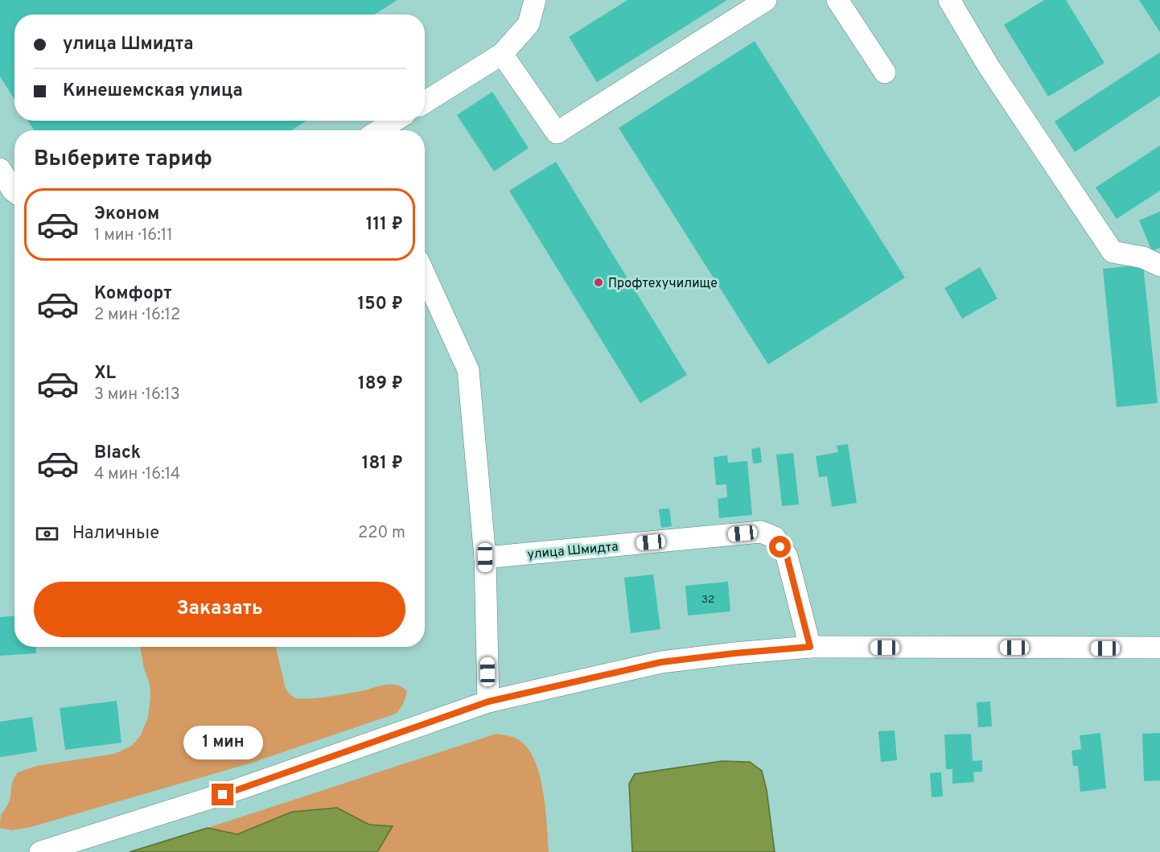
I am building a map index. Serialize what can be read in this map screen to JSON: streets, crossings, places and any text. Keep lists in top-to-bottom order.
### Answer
{
  "streets": {
    "street": ["улица Шмидта"]
  },
  "places": ["Профтехучилище"],
  "house_numbers": ["32"],
  "page": {
    "banner": ["улица Шмидта", "Кинешемская улица"],
    "heading": "Выберите тариф",
    "list": [
      {
        "name": "Эконом",
        "note": "1 мин · 16:11",
        "value": "111 ₽"
      },
      {
        "name": "Комфорт",
        "note": "2 мин · 16:12",
        "value": "150 ₽"
      },
      {
        "name": "XL",
        "note": "3 мин · 16:13",
        "value": "189 ₽"
      },
      {
        "name": "Black",
        "note": "4 мин · 16:14",
        "value": "181 ₽"
      }
    ],
    "pay": ["Наличные", "220 m"],
    "buttons": "Заказать",
    "bubble": "1 мин"
  }
}
